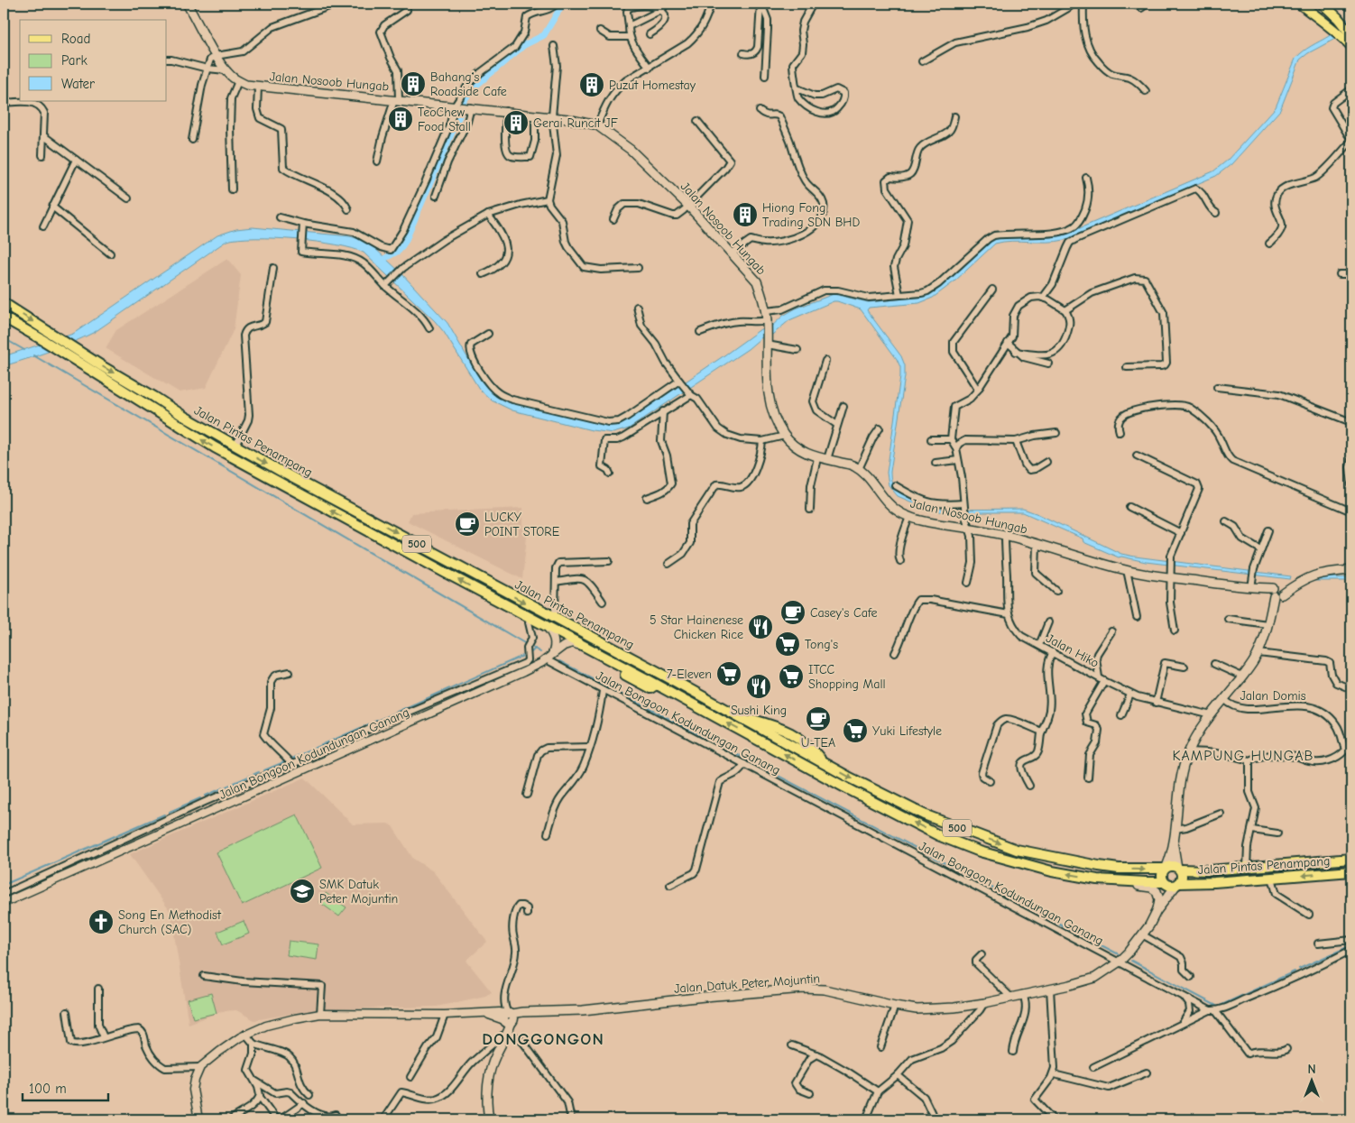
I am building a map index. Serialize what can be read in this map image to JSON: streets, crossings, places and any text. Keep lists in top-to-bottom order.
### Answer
{
  "streets": {
    "main road": [
      "Jalan Nosoob Hungab",
      "Jalan Pintas Penampang",
      "500",
      "Jalan Datuk Peter Mojuntin"
    ],
    "street": ["Jalan Hiko", "Jalan Domis", "Jalan Bongoon Kodundungan Ganang"]
  },
  "crossings": [
    ["Jalan Nosoob Hungab", "Jalan Hiko"],
    ["Jalan Pintas Penampang", "500"],
    ["Jalan Pintas Penampang", "Jalan Datuk Peter Mojuntin"],
    ["500", "Jalan Datuk Peter Mojuntin"],
    ["Jalan Bongoon Kodundungan Ganang", "Jalan Datuk Peter Mojuntin"]
  ],
  "districts": ["KAMPUNG HUNGAB", "DONGGONGON"],
  "places": {
    "building": [
      "Bahang's Roadside Cafe",
      "Puzut Homestay",
      "TeoChew Food Stall",
      "Gerai Runcit JF",
      "Hiong Fong Trading SDN BHD"
    ],
    "cafe": ["LUCKY POINT STORE", "Casey's Cafe", "U-TEA"],
    "restaurant": ["5 Star Hainenese Chicken Rice", "Sushi King"],
    "supermarket": [
      "Tong's",
      "7-Eleven",
      "ITCC Shopping Mall",
      "Yuki Lifestyle"
    ],
    "school or university": ["SMK Datuk Peter Mojuntin"],
    "church": ["Song En Methodist Church (SAC)"]
  },
  "legend": ["Road", "Park", "Water"],
  "scale_bar": "100 m",
  "north": "top"
}
